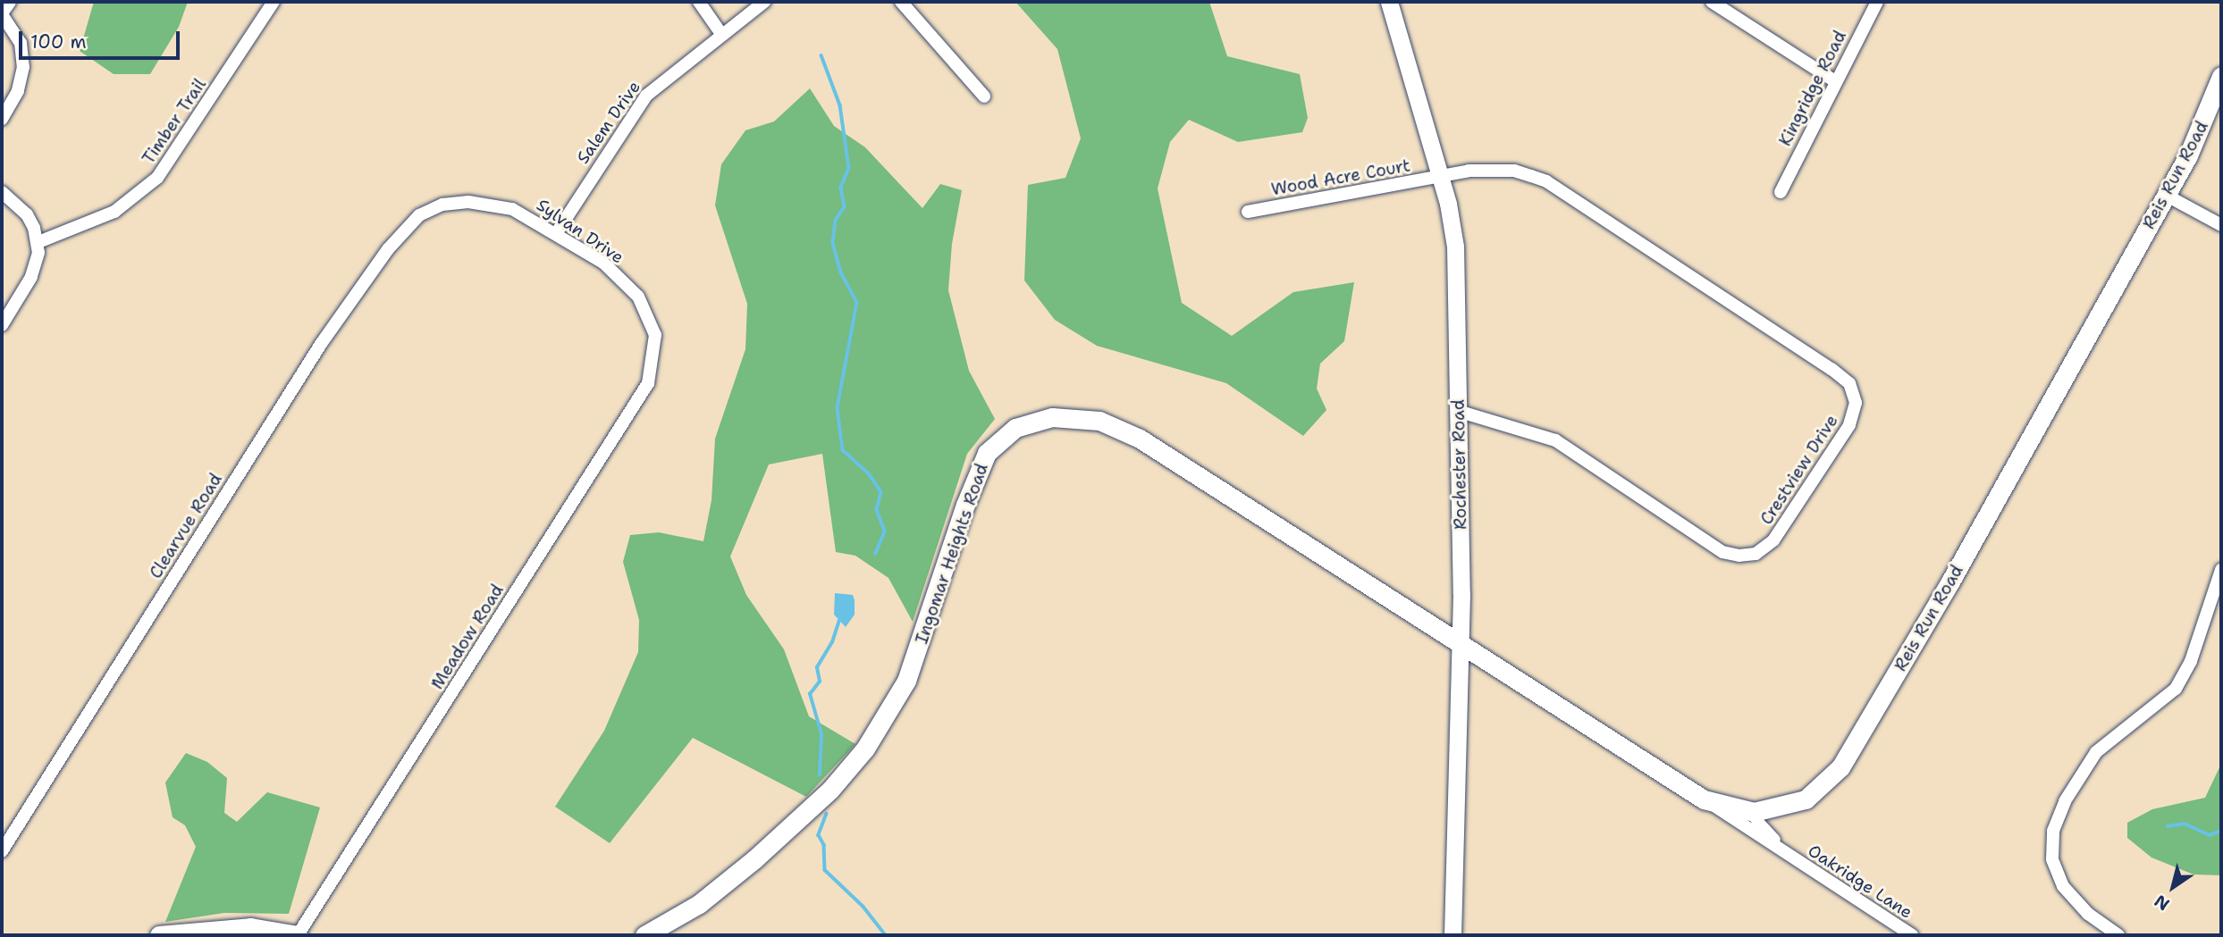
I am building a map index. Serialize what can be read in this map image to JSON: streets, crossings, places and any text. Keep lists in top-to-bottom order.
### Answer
{
  "streets": {
    "main road": ["Reis Run Road", "Ingomar Heights Road"],
    "street": [
      "Kingridge Road",
      "Timber Trail",
      "Salem Drive",
      "Wood Acre Court",
      "Sylvan Drive",
      "Rochester Road",
      "Crestview Drive",
      "Clearvue Road",
      "Meadow Road",
      "Oakridge Lane"
    ]
  },
  "crossings": [
    ["Salem Drive", "Sylvan Drive"],
    ["Reis Run Road", "Rochester Road"],
    ["Reis Run Road", "Ingomar Heights Road"],
    ["Reis Run Road", "Oakridge Lane"],
    ["Wood Acre Court", "Rochester Road"],
    ["Wood Acre Court", "Crestview Drive"],
    ["Sylvan Drive", "Clearvue Road"],
    ["Sylvan Drive", "Meadow Road"],
    ["Rochester Road", "Crestview Drive"],
    ["Rochester Road", "Ingomar Heights Road"]
  ],
  "scale_bar": "100 m",
  "north": "bottom left"
}
